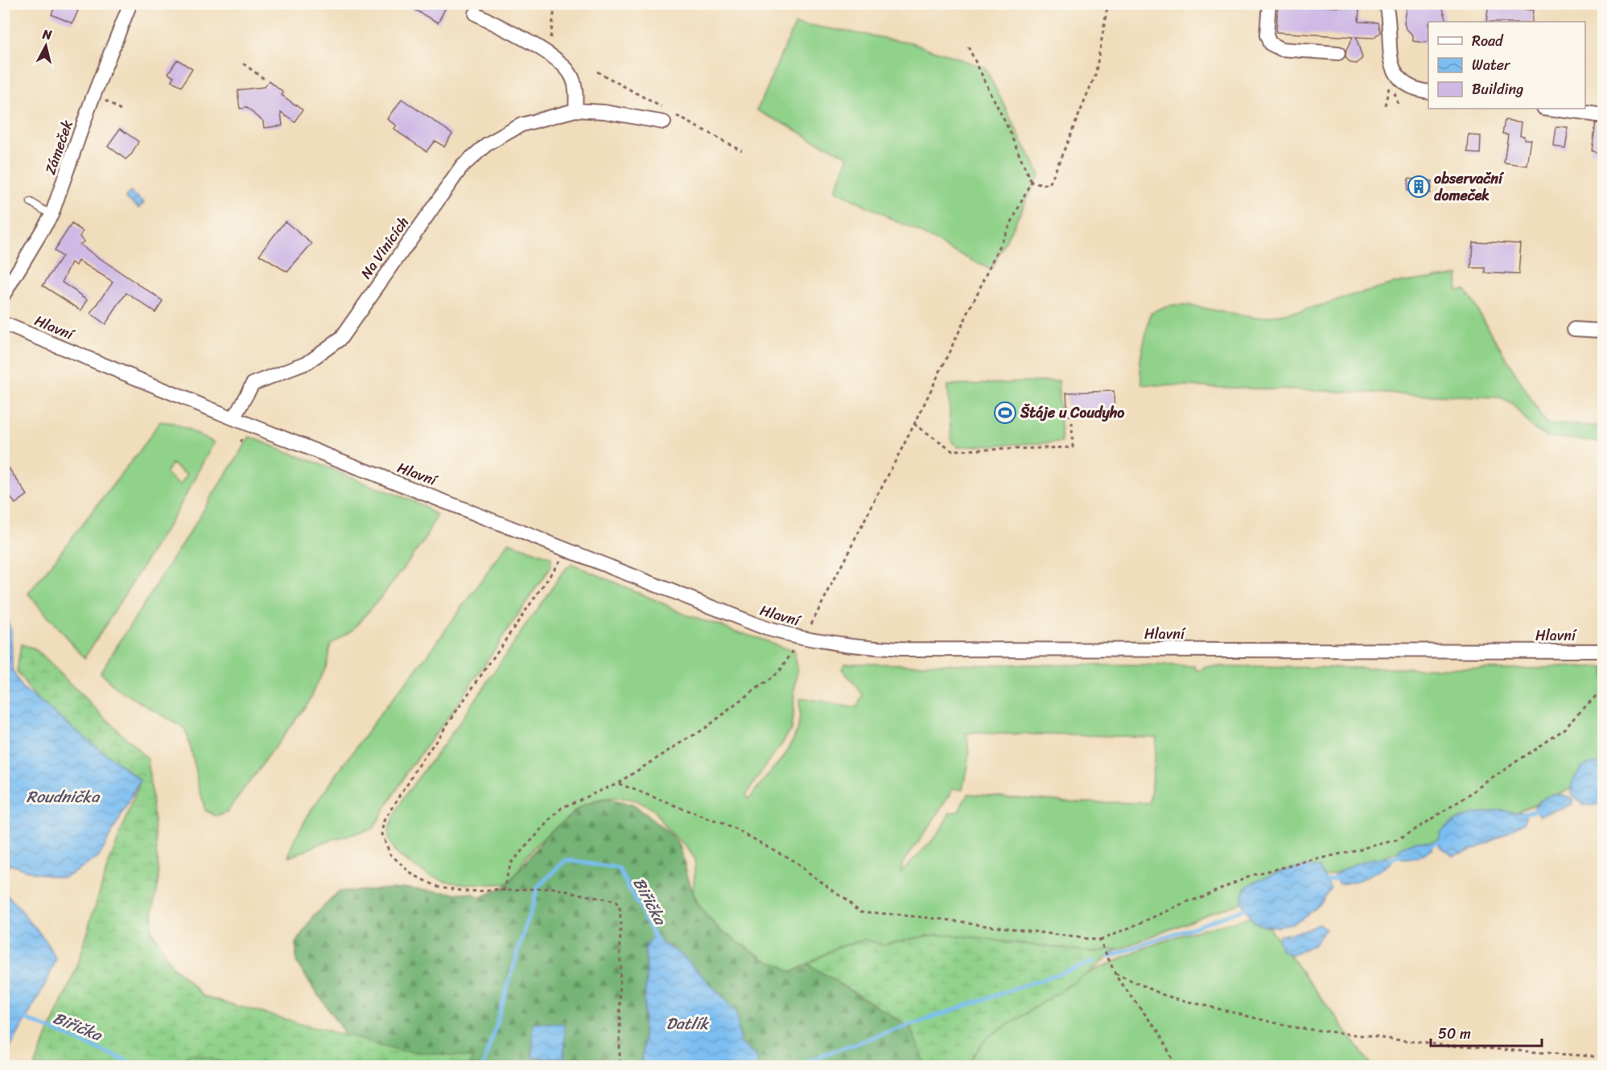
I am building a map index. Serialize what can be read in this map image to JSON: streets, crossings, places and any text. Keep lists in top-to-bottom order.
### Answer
{
  "streets": {
    "street": ["Zámeček", "Na Vinicích", "Hlavní"]
  },
  "crossings": [
    ["Na Vinicích", "Hlavní"]
  ],
  "water": ["Roudnička", "Biřička", "Datlík"],
  "places": {
    "building": ["observační domeček"],
    "sports": ["Štáje u Coudyho"]
  },
  "legend": ["Road", "Water", "Building"],
  "scale_bar": "50 m",
  "north": "top"
}
